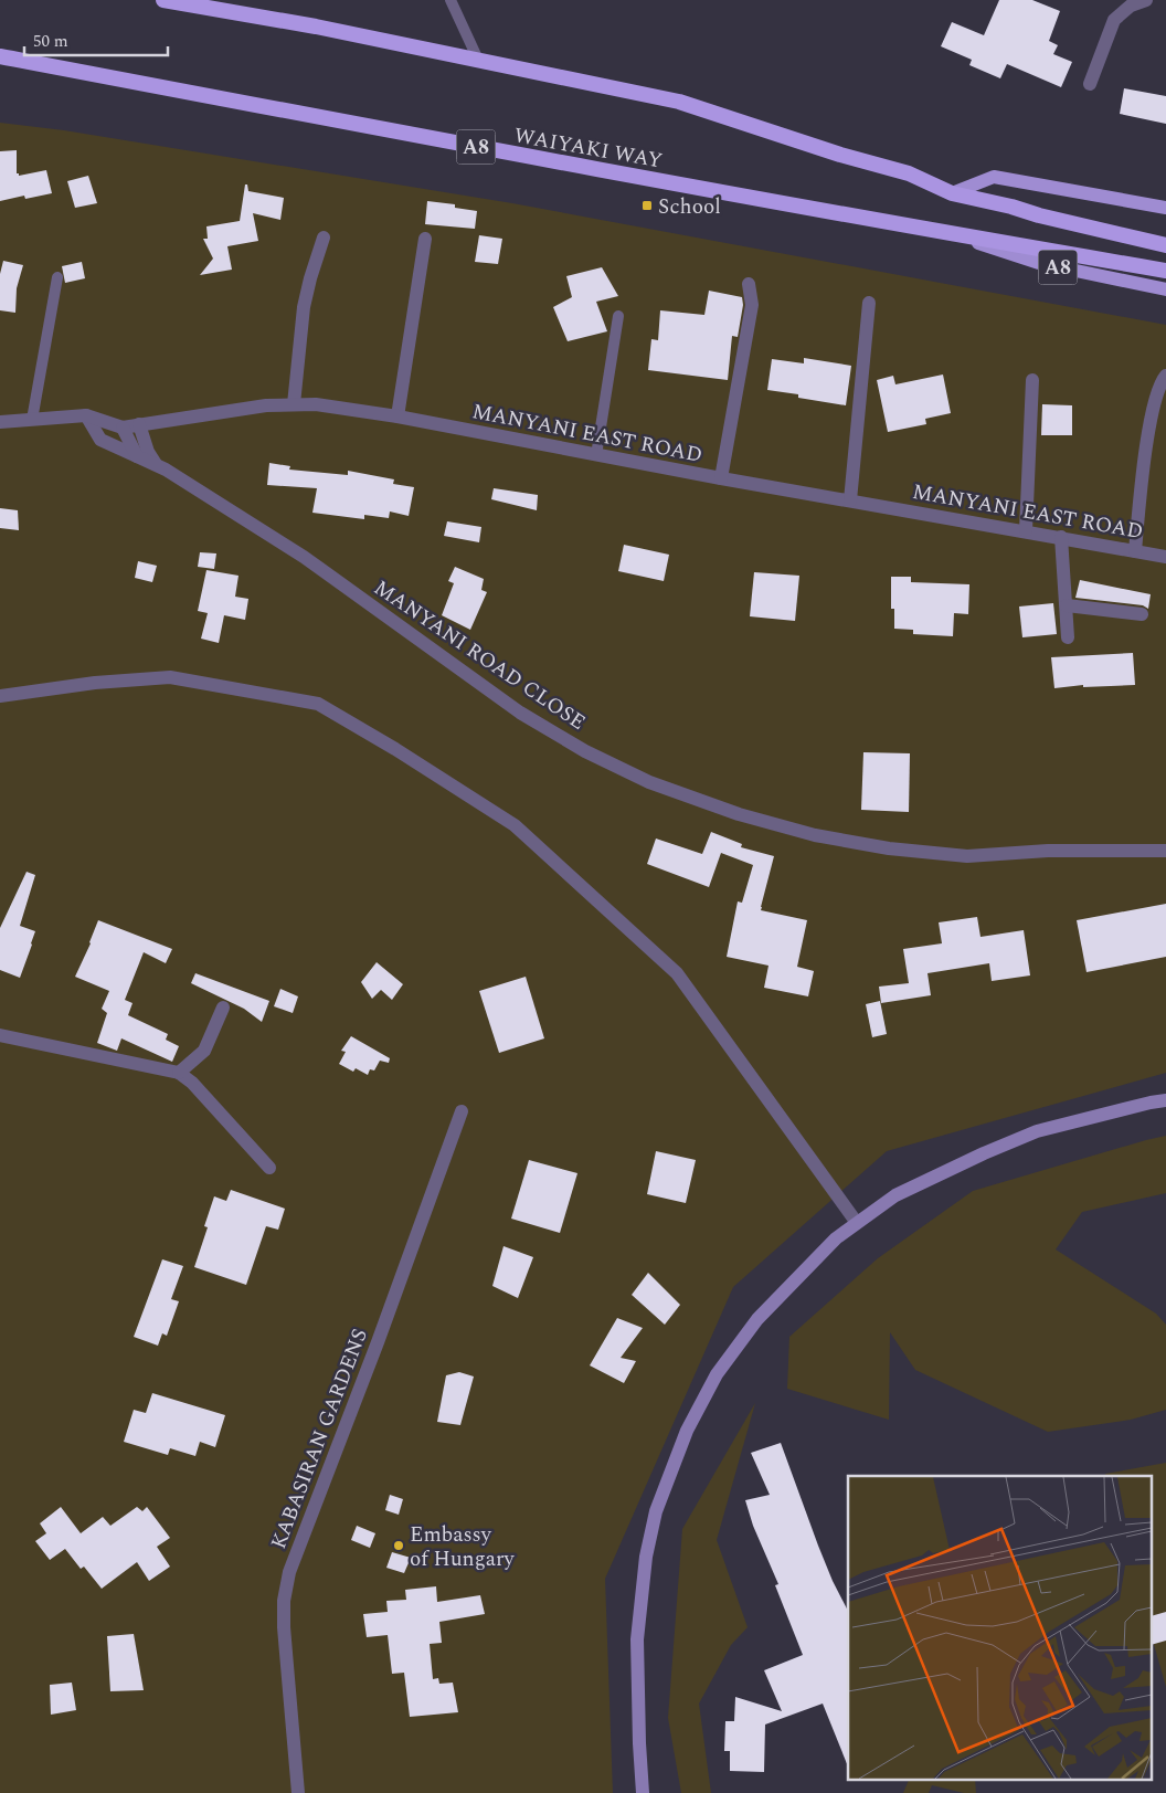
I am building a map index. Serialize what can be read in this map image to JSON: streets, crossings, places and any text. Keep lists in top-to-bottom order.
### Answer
{
  "streets": {
    "highway": ["A8", "WAIYAKI WAY"],
    "street": ["MANYANI EAST ROAD", "MANYANI ROAD CLOSE", "KABASIRAN GARDENS"]
  },
  "crossings": [
    ["A8", "WAIYAKI WAY"],
    ["MANYANI EAST ROAD", "MANYANI ROAD CLOSE"]
  ],
  "places": {
    "transit": ["School"],
    "other": ["Embassy of Hungary"]
  },
  "scale_bar": "50 m"
}
